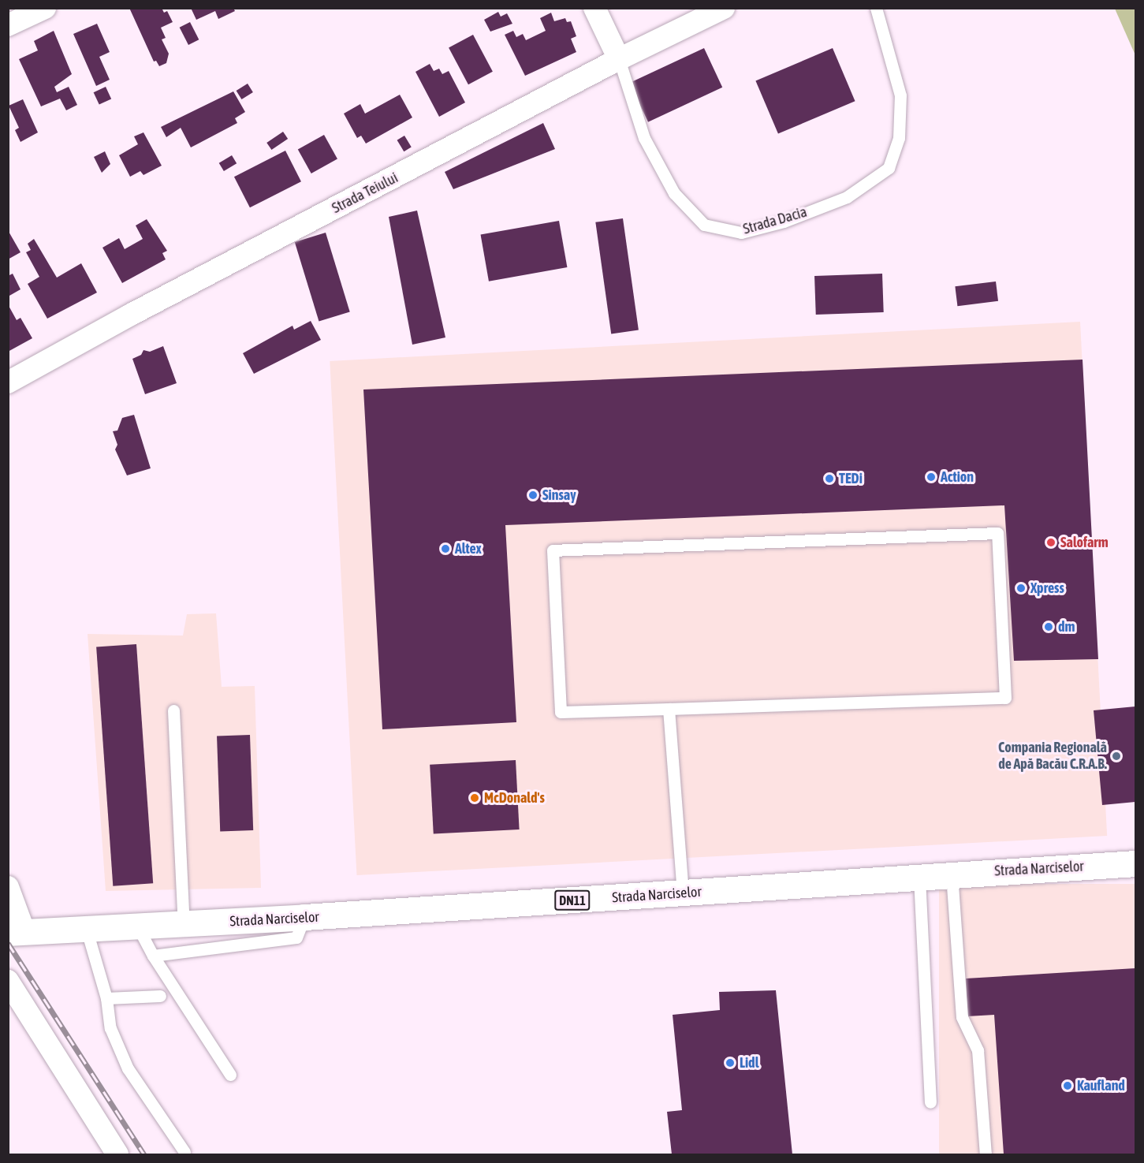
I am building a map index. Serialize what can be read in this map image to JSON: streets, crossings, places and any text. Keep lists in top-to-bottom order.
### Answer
{
  "streets": {
    "main road": ["Strada Narciselor", "DN11"],
    "street": ["Strada Teiului", "Strada Dacia"]
  },
  "crossings": [
    ["Strada Teiului", "Strada Dacia"]
  ],
  "places": [
    "Action",
    "TEDi",
    "Sinsay",
    "Salofarm",
    "Altex",
    "Xpress",
    "dm",
    "Compania Regională de Apă Bacău C.R.A.B.",
    "McDonald's",
    "Lidl",
    "Kaufland"
  ]
}
